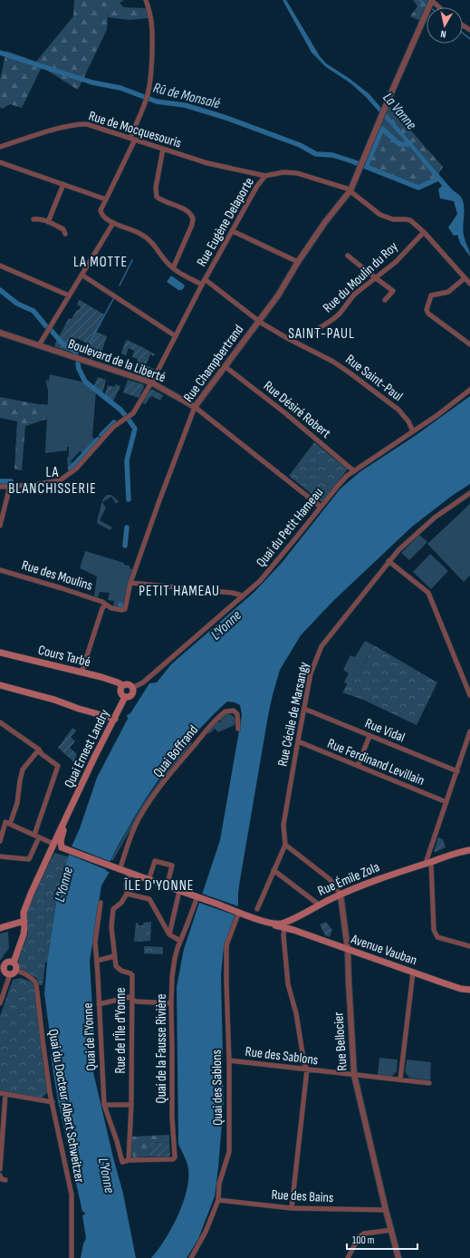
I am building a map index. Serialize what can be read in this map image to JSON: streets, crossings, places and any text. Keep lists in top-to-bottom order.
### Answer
{
  "streets": {
    "main road": [
      "Cours Tarbé",
      "Quai Ernest Landry",
      "Rue Émile Zola",
      "Avenue Vauban"
    ],
    "street": [
      "Rue de Mocquesouris",
      "Rue Eugène Delaporte",
      "Rue du Moulin du Roy",
      "Boulevard de la Liberté",
      "Rue Champbertrand",
      "Rue Saint-Paul",
      "Rue Désiré Robert",
      "Quai du Petit Hameau",
      "Rue des Moulins",
      "Rue Cécile de Marsangy",
      "Rue Vidal",
      "Quai Boffrand",
      "Rue Ferdinand Levillain",
      "Rue de l'Île d'Yonne",
      "Quai de l'Yonne",
      "Rue Bellocier",
      "Quai de la Fausse Rivière",
      "Rue des Sablons",
      "Quai des Sablons",
      "Quai du Docteur Albert Schweitzer",
      "Rue des Bains"
    ]
  },
  "crossings": [
    ["Rue de Mocquesouris", "Rue Eugène Delaporte"],
    ["Rue Eugène Delaporte", "Rue du Moulin du Roy"],
    ["Rue Eugène Delaporte", "Boulevard de la Liberté"],
    ["Rue Eugène Delaporte", "Rue Champbertrand"],
    ["Rue Eugène Delaporte", "Rue Saint-Paul"],
    ["Rue du Moulin du Roy", "Rue Saint-Paul"],
    ["Boulevard de la Liberté", "Rue Champbertrand"],
    ["Boulevard de la Liberté", "Quai du Petit Hameau"],
    ["Rue Champbertrand", "Rue Saint-Paul"],
    ["Rue Champbertrand", "Rue Désiré Robert"],
    ["Rue Champbertrand", "Rue des Moulins"],
    ["Rue Saint-Paul", "Quai du Petit Hameau"],
    ["Rue Désiré Robert", "Quai du Petit Hameau"],
    ["Quai du Petit Hameau", "Cours Tarbé"],
    ["Quai du Petit Hameau", "Quai Ernest Landry"],
    ["Cours Tarbé", "Quai Ernest Landry"],
    ["Rue Cécile de Marsangy", "Rue Vidal"],
    ["Rue Cécile de Marsangy", "Rue Ferdinand Levillain"],
    ["Rue Cécile de Marsangy", "Rue Bellocier"],
    ["Quai Ernest Landry", "Rue Émile Zola"],
    ["Quai Boffrand", "Rue Émile Zola"],
    ["Rue Émile Zola", "Avenue Vauban"],
    ["Rue Émile Zola", "Rue Bellocier"],
    ["Rue Émile Zola", "Quai de la Fausse Rivière"],
    ["Rue Émile Zola", "Quai des Sablons"],
    ["Avenue Vauban", "Rue Bellocier"],
    ["Rue de l'Île d'Yonne", "Quai de l'Yonne"],
    ["Rue de l'Île d'Yonne", "Quai de la Fausse Rivière"],
    ["Quai de l'Yonne", "Quai de la Fausse Rivière"],
    ["Rue Bellocier", "Rue des Sablons"],
    ["Rue Bellocier", "Rue des Bains"],
    ["Rue des Sablons", "Quai des Sablons"],
    ["Quai des Sablons", "Rue des Bains"]
  ],
  "districts": [
    "LA MOTTE",
    "SAINT-PAUL",
    "LA BLANCHISSERIE",
    "PETIT HAMEAU",
    "ÎLE D'YONNE"
  ],
  "water": ["Rû de Monsalé", "La Vanne", "L'Yonne"],
  "scale_bar": "100 m",
  "north": "bottom"
}
